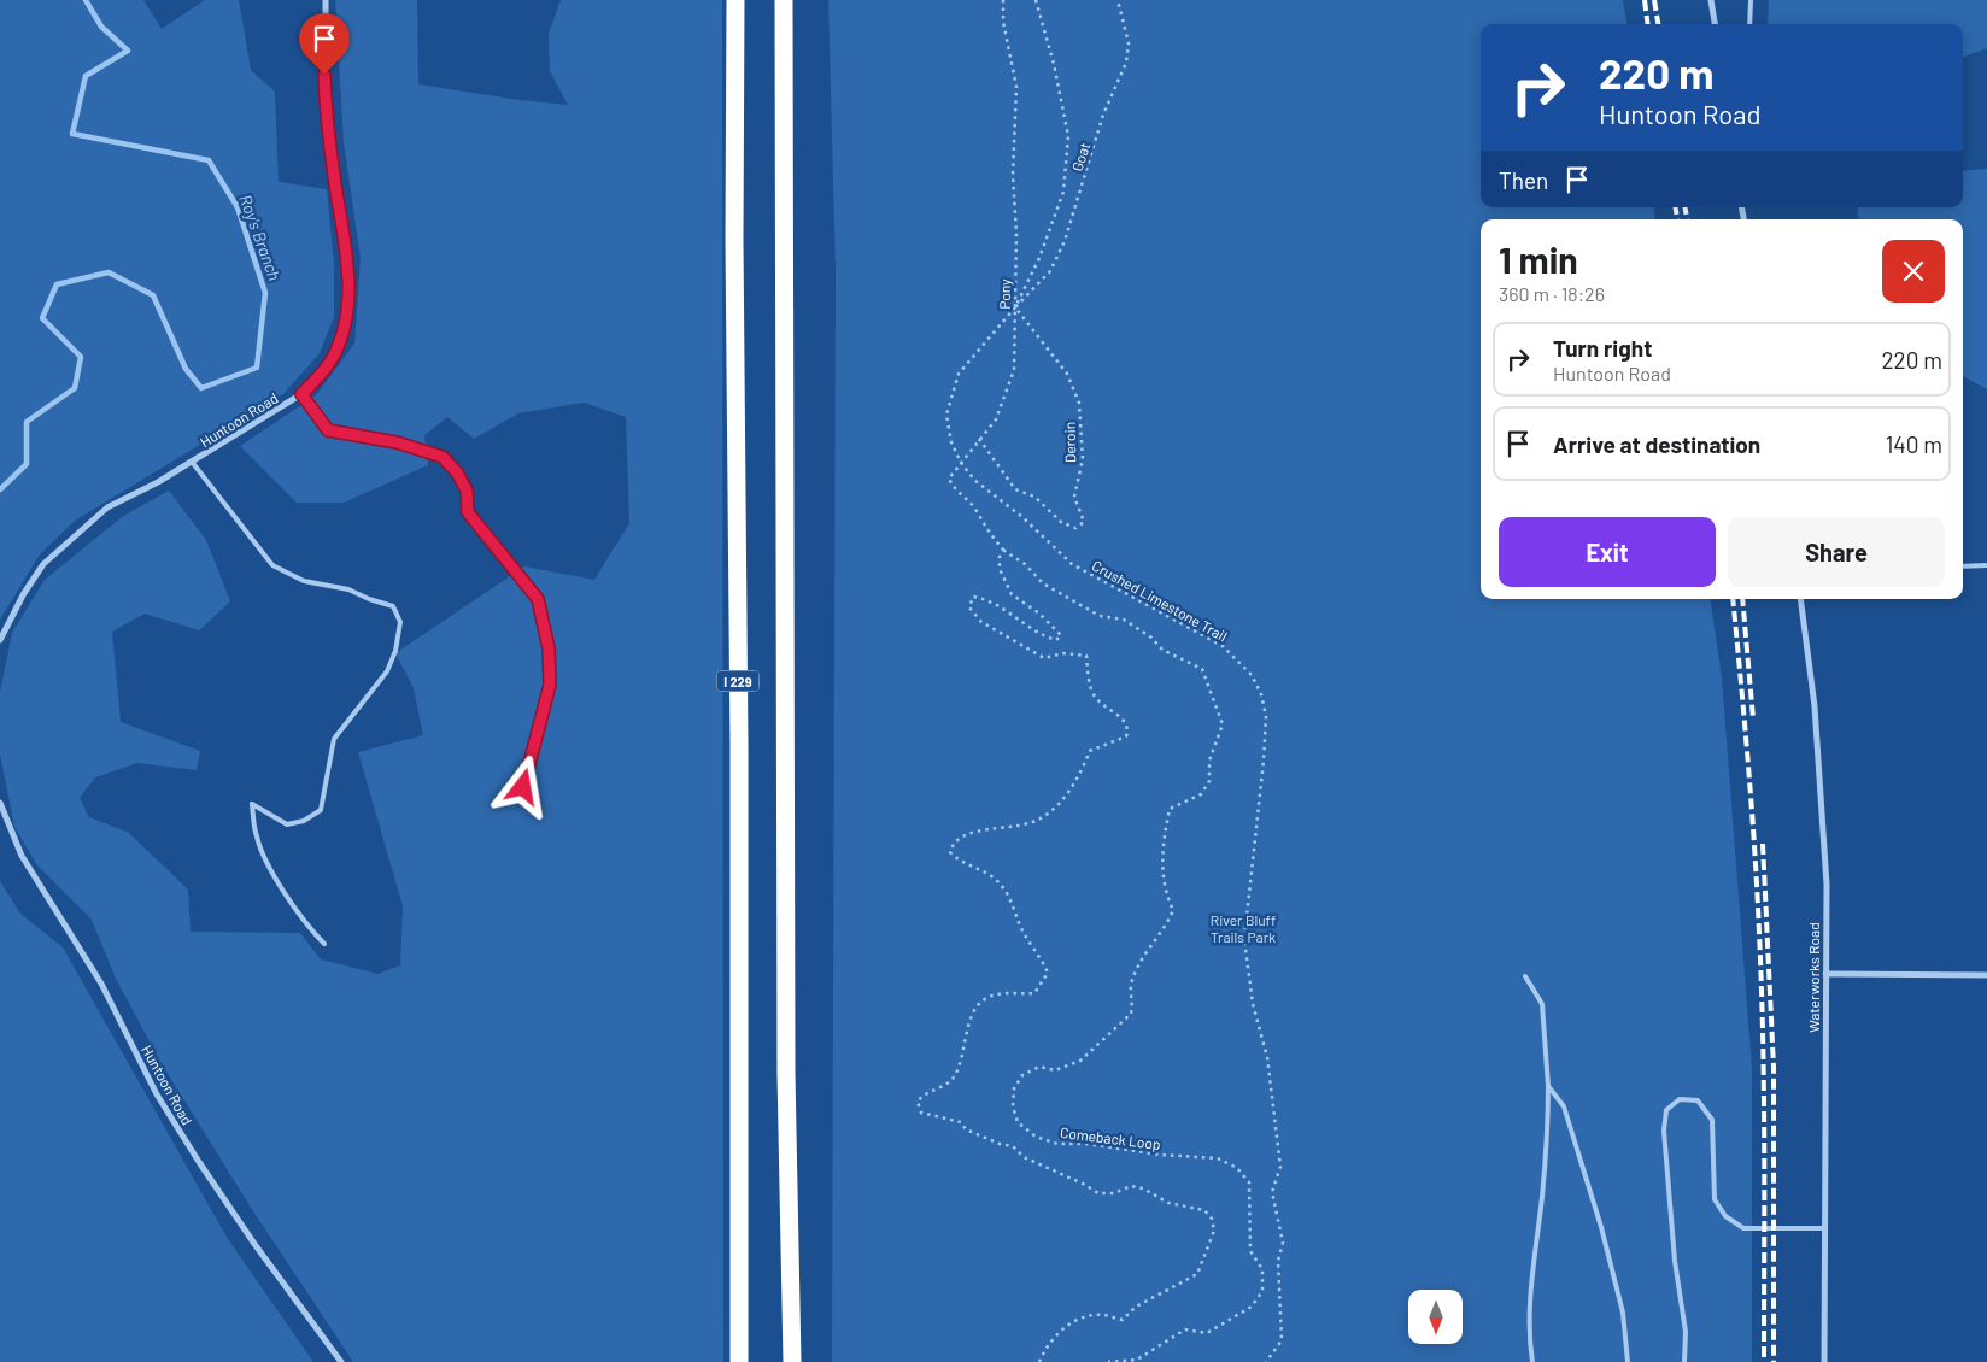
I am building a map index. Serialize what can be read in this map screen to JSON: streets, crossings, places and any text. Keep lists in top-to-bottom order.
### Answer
{
  "streets": {
    "highway": ["I 229"],
    "street": ["Huntoon Road", "Waterworks Road"],
    "path": [
      "Goat",
      "Pony",
      "Deroin",
      "Crushed Limestone Trail",
      "Comeback Loop"
    ]
  },
  "crossings": [
    ["Goat", "Pony"],
    ["Goat", "Deroin"],
    ["Goat", "Crushed Limestone Trail"],
    ["Pony", "Deroin"],
    ["Pony", "Crushed Limestone Trail"],
    ["Pony", "Comeback Loop"],
    ["Deroin", "Crushed Limestone Trail"]
  ],
  "water": ["Roy's Branch"],
  "parks": ["River Bluff Trails Park"],
  "north": "bottom",
  "page": {
    "turn": ["220 m", "Huntoon Road"],
    "then": "Then",
    "heading": ["1 min", "360 m · 18:26"],
    "list": [
      {
        "name": "Turn right",
        "note": "Huntoon Road",
        "value": "220 m"
      },
      {
        "name": "Arrive at destination",
        "value": "140 m"
      }
    ],
    "buttons": ["Exit", "Share"]
  }
}
